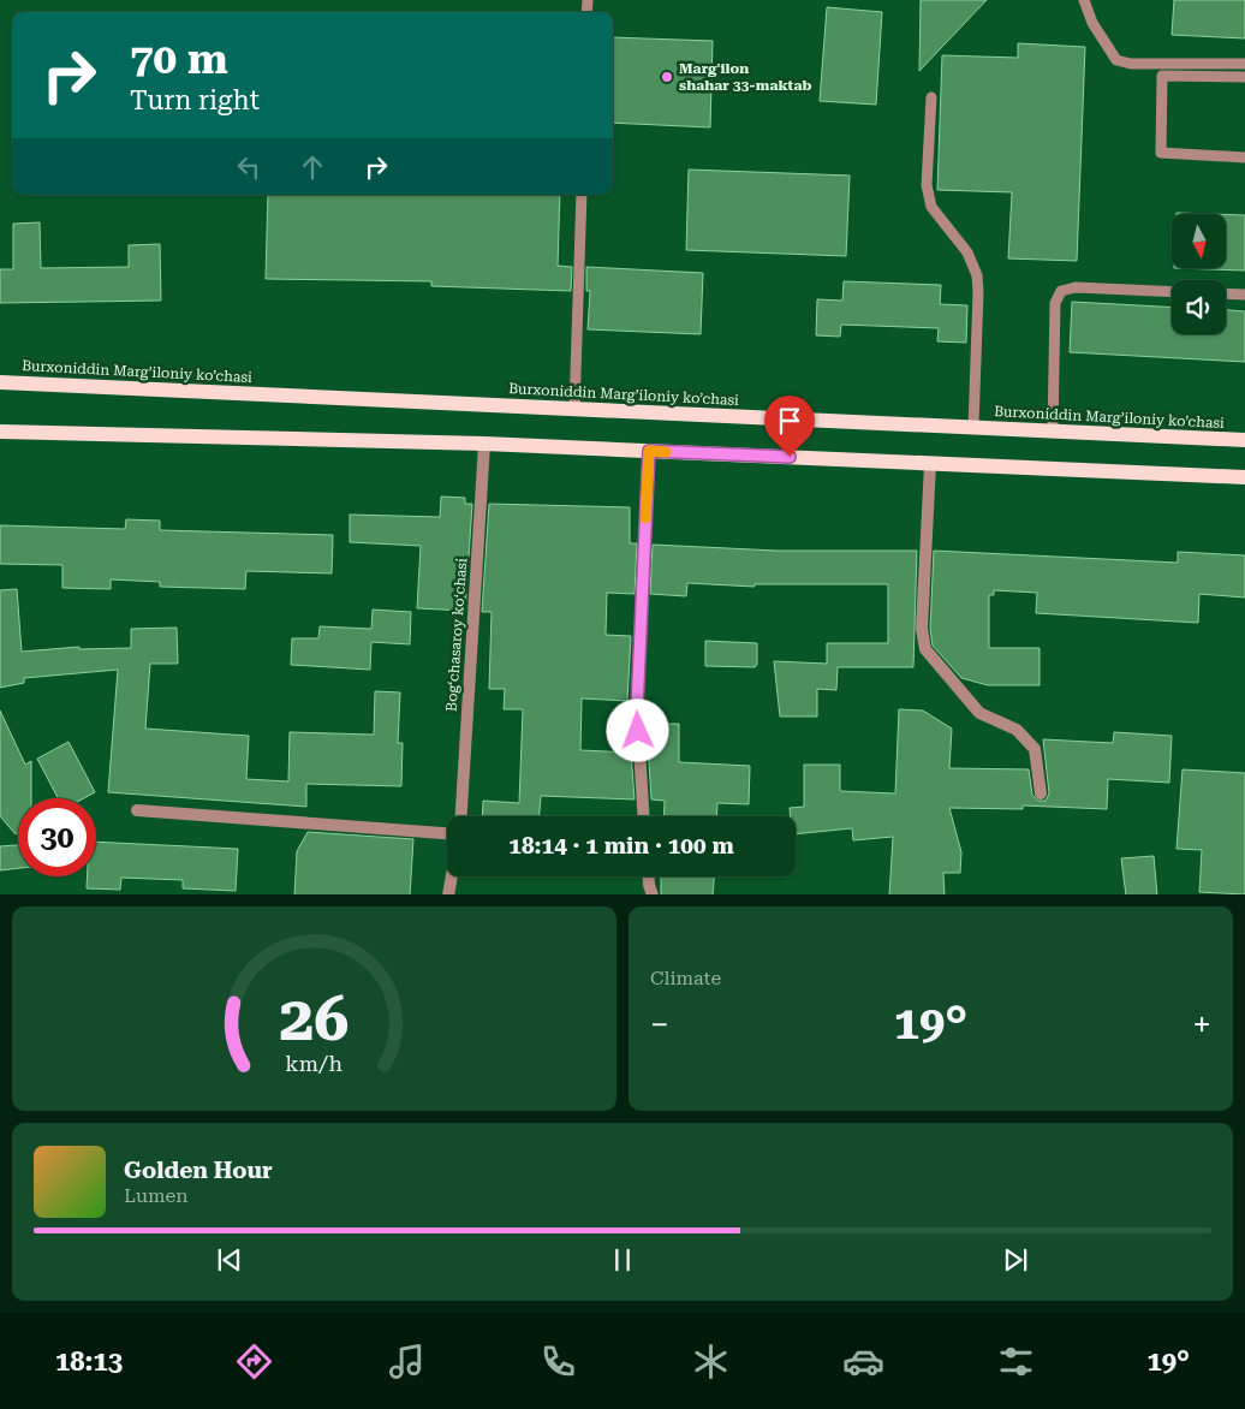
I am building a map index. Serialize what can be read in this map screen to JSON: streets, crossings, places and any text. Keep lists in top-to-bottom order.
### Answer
{
  "streets": {
    "main road": ["Burxoniddin Marg’iloniy ko’chasi"],
    "street": ["Bogʻchasaroy koʻchasi"]
  },
  "places": ["Marg'ilon shahar 33-maktab"],
  "north": "bottom",
  "page": {
    "turn": ["70 m", "Turn right"],
    "limit": "30",
    "trip": "18:14 · 1 min · 100 m",
    "tile": "Climate",
    "heat": ["−", "19°", "+"],
    "song": ["Golden Hour", "Lumen"],
    "tabs": ["18:13", "19°"],
    "gauge": ["26", "km/h"]
  }
}
